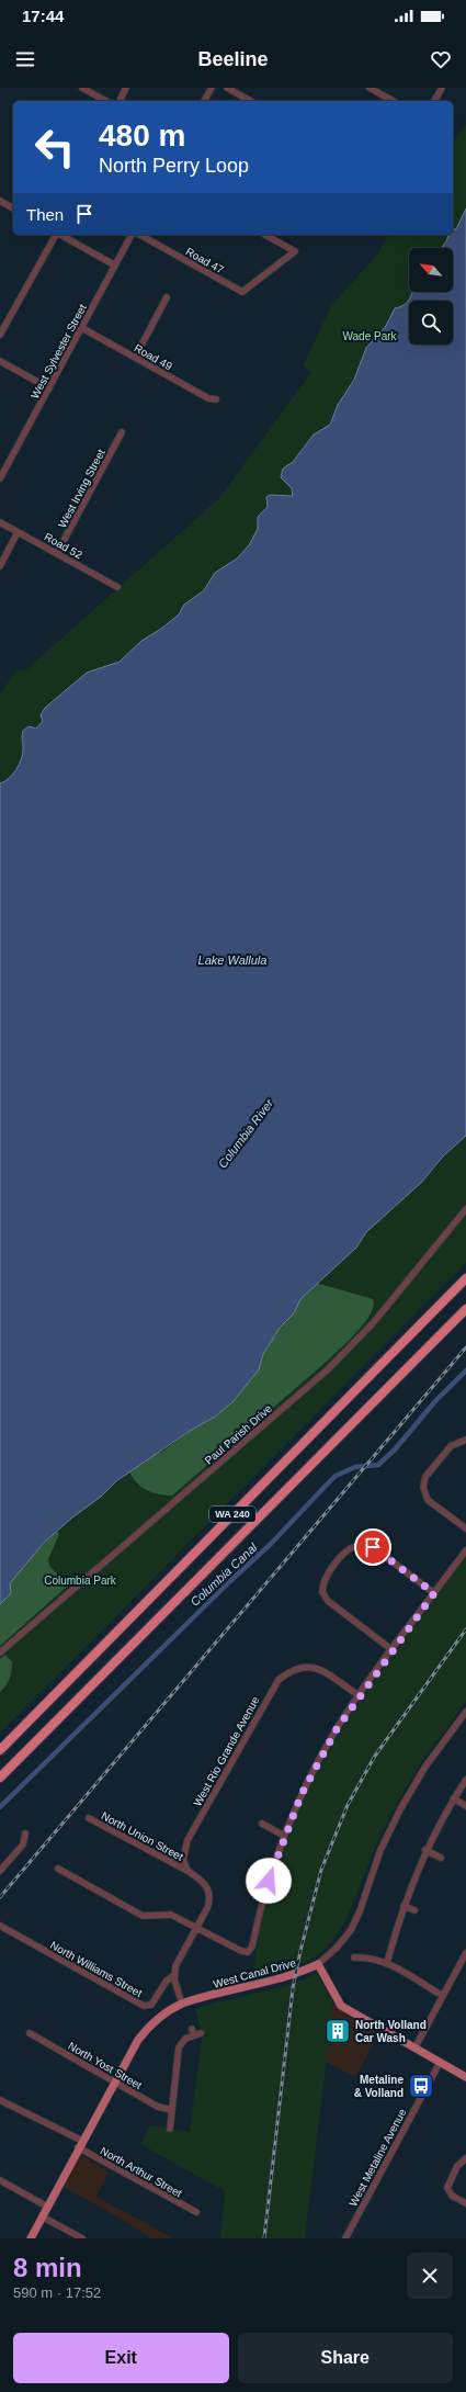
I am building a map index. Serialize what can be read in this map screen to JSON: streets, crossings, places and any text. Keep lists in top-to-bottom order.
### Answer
{
  "streets": {
    "highway": ["WA 240"],
    "main road": ["West Canal Drive"],
    "street": [
      "Road 47",
      "West Sylvester Street",
      "Road 49",
      "West Irving Street",
      "Road 52",
      "Paul Parish Drive",
      "West Rio Grande Avenue",
      "North Union Street",
      "North Williams Street",
      "North Yost Street",
      "West Metaline Avenue",
      "North Arthur Street"
    ]
  },
  "crossings": [
    ["West Sylvester Street", "Road 49"],
    ["West Irving Street", "Road 52"],
    ["West Rio Grande Avenue", "North Union Street"],
    ["North Union Street", "North Williams Street"],
    ["West Canal Drive", "North Yost Street"],
    ["West Canal Drive", "North Arthur Street"]
  ],
  "water": ["Lake Wallula", "Columbia River", "Columbia Canal"],
  "parks": ["Wade Park", "Columbia Park"],
  "places": {
    "building": ["North Volland Car Wash"],
    "bus stop": ["Metaline & Volland"]
  },
  "north": "top left",
  "page": {
    "status": "17:44",
    "header": "Beeline",
    "turn": ["480 m", "North Perry Loop"],
    "then": "Then",
    "heading": ["8 min", "590 m · 17:52"],
    "buttons": ["Exit", "Share"]
  }
}
